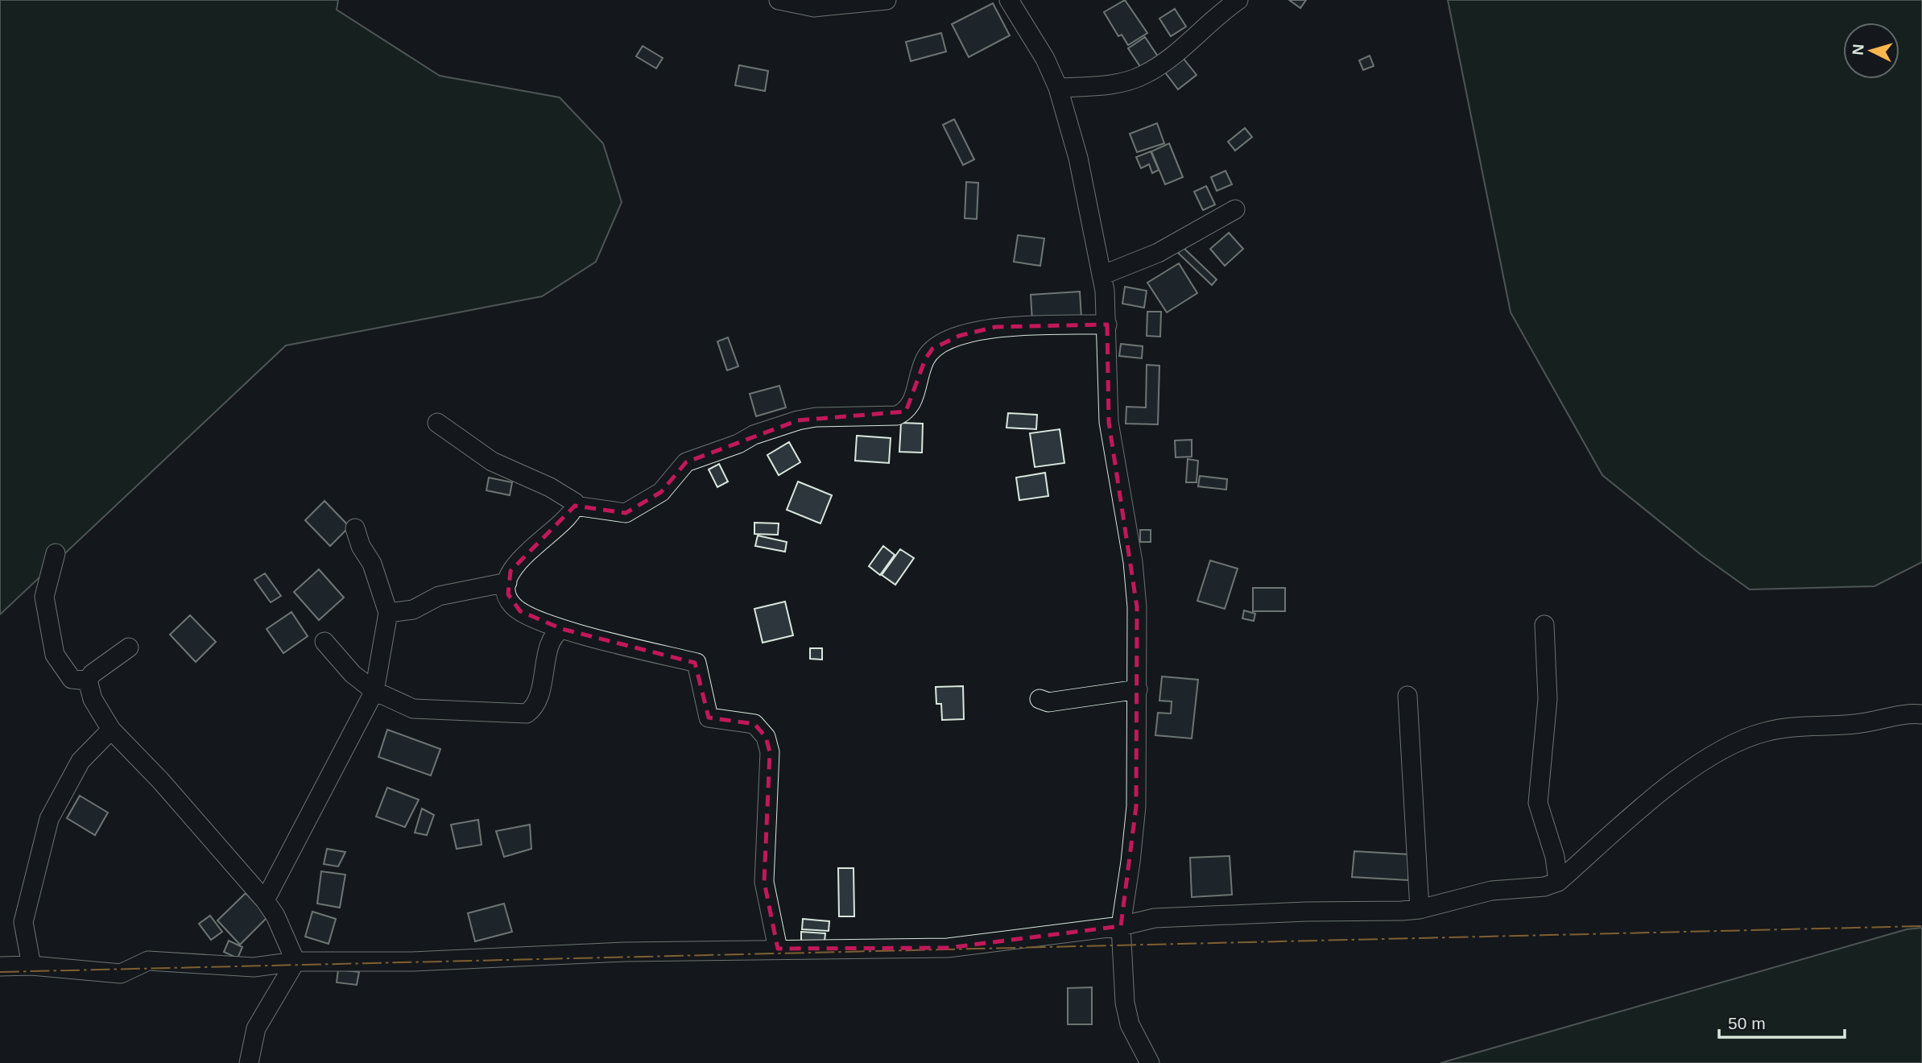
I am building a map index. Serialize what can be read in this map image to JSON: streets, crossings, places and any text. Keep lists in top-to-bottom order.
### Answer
{
  "scale_bar": "50 m",
  "north": "left"
}
